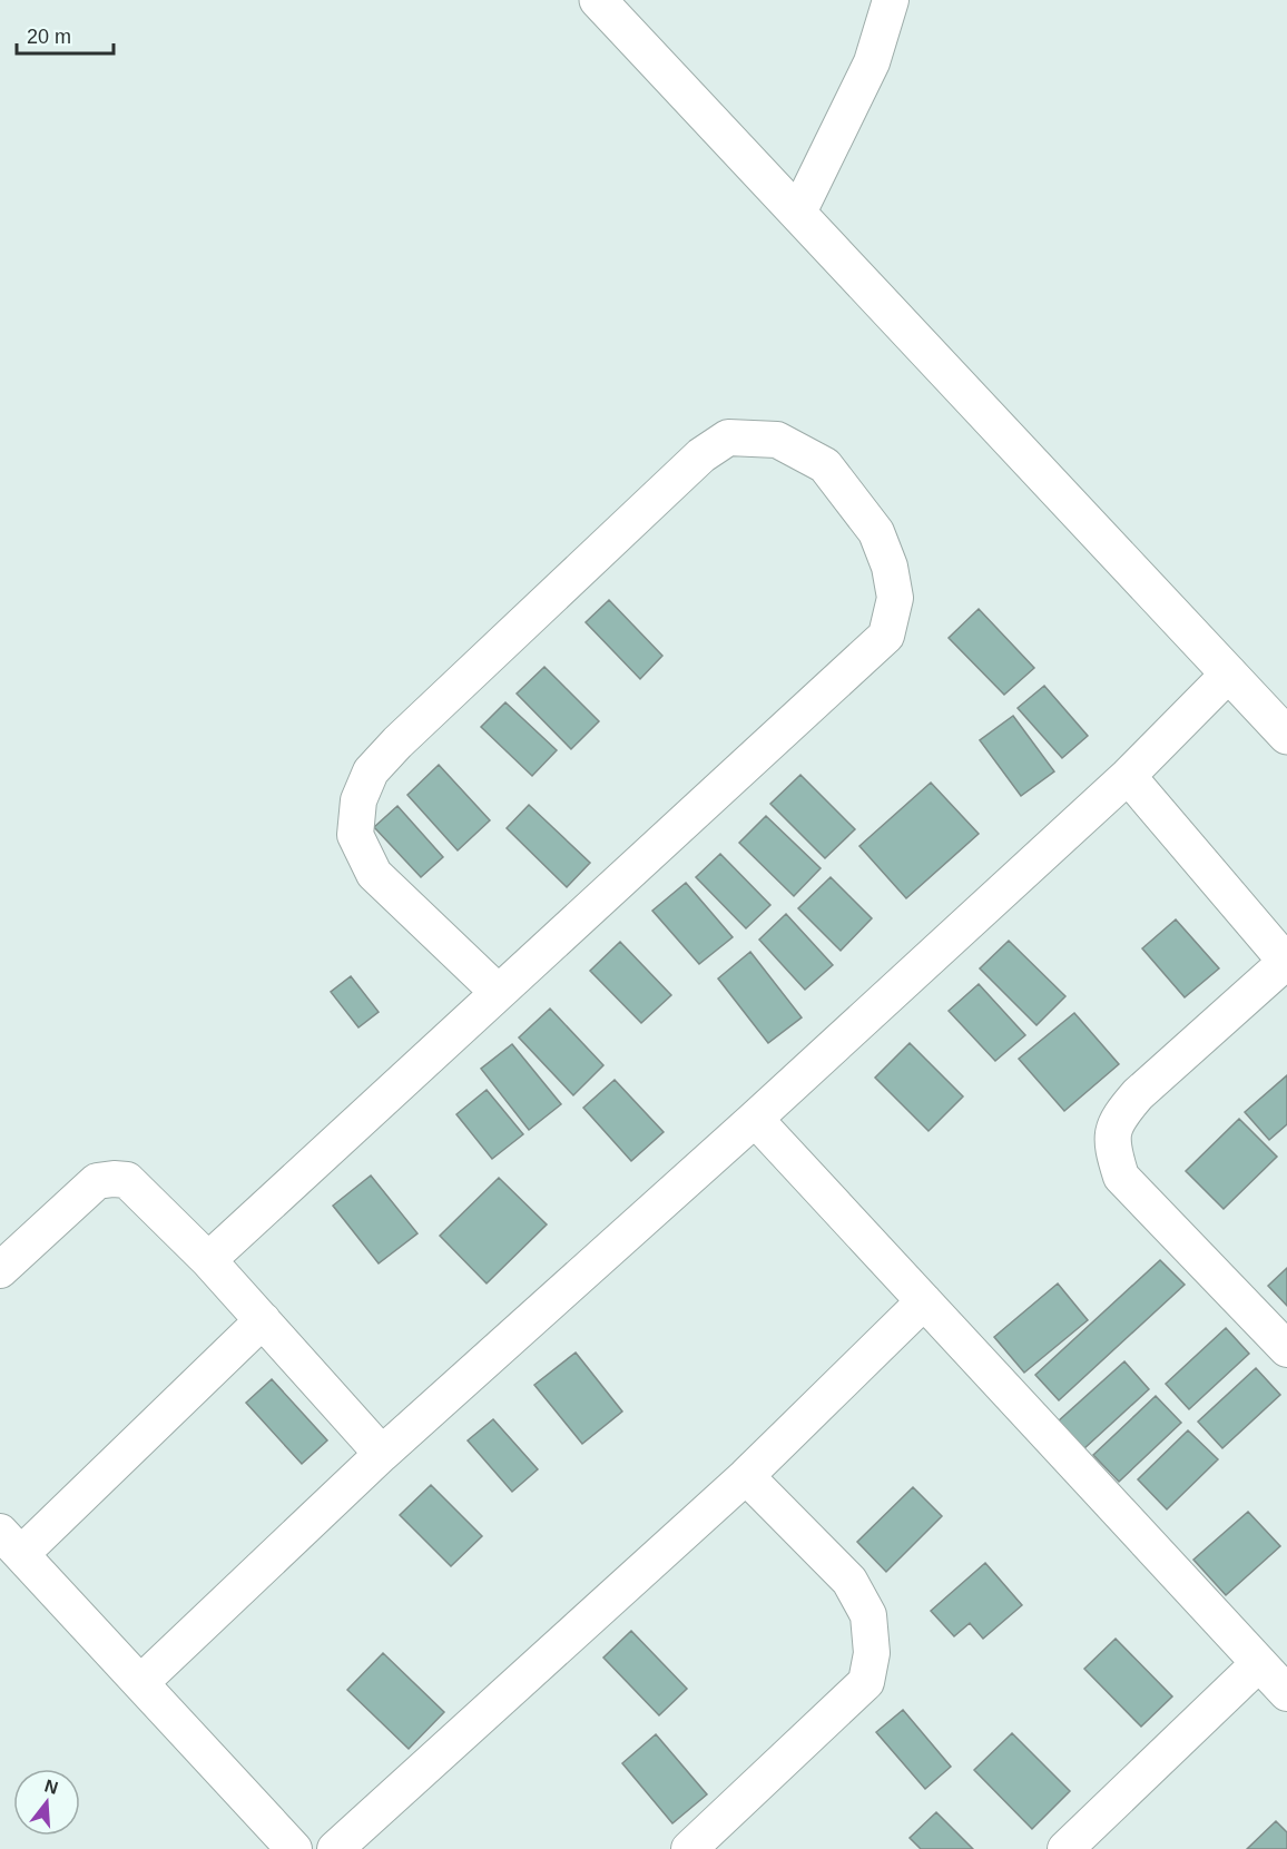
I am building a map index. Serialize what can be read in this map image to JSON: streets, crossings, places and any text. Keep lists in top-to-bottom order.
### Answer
{
  "scale_bar": "20 m",
  "north": "top"
}
